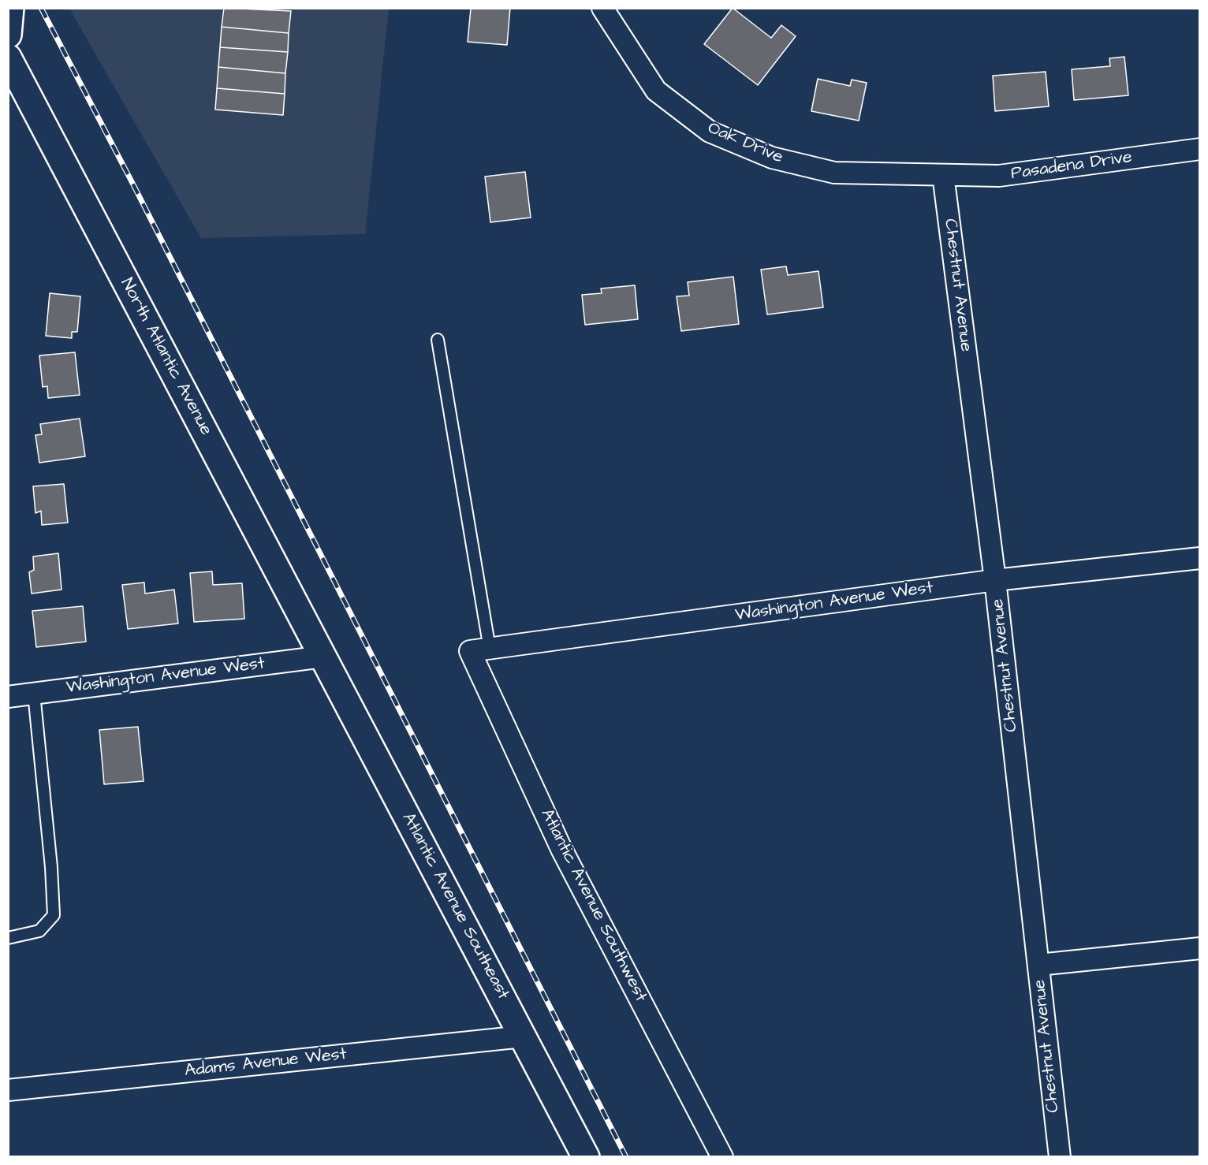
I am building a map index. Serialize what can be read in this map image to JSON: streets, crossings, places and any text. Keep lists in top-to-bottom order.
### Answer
{
  "streets": {
    "street": [
      "Oak Drive",
      "Pasadena Drive",
      "Chestnut Avenue",
      "North Atlantic Avenue",
      "Washington Avenue West",
      "Atlantic Avenue Southwest",
      "Atlantic Avenue Southeast",
      "Adams Avenue West"
    ]
  },
  "crossings": [
    ["Oak Drive", "Pasadena Drive"],
    ["Oak Drive", "Chestnut Avenue"],
    ["Pasadena Drive", "Chestnut Avenue"],
    ["Chestnut Avenue", "Washington Avenue West"],
    ["North Atlantic Avenue", "Washington Avenue West"],
    ["North Atlantic Avenue", "Atlantic Avenue Southeast"],
    ["Washington Avenue West", "Atlantic Avenue Southwest"],
    ["Washington Avenue West", "Atlantic Avenue Southeast"],
    ["Atlantic Avenue Southeast", "Adams Avenue West"]
  ]
}
